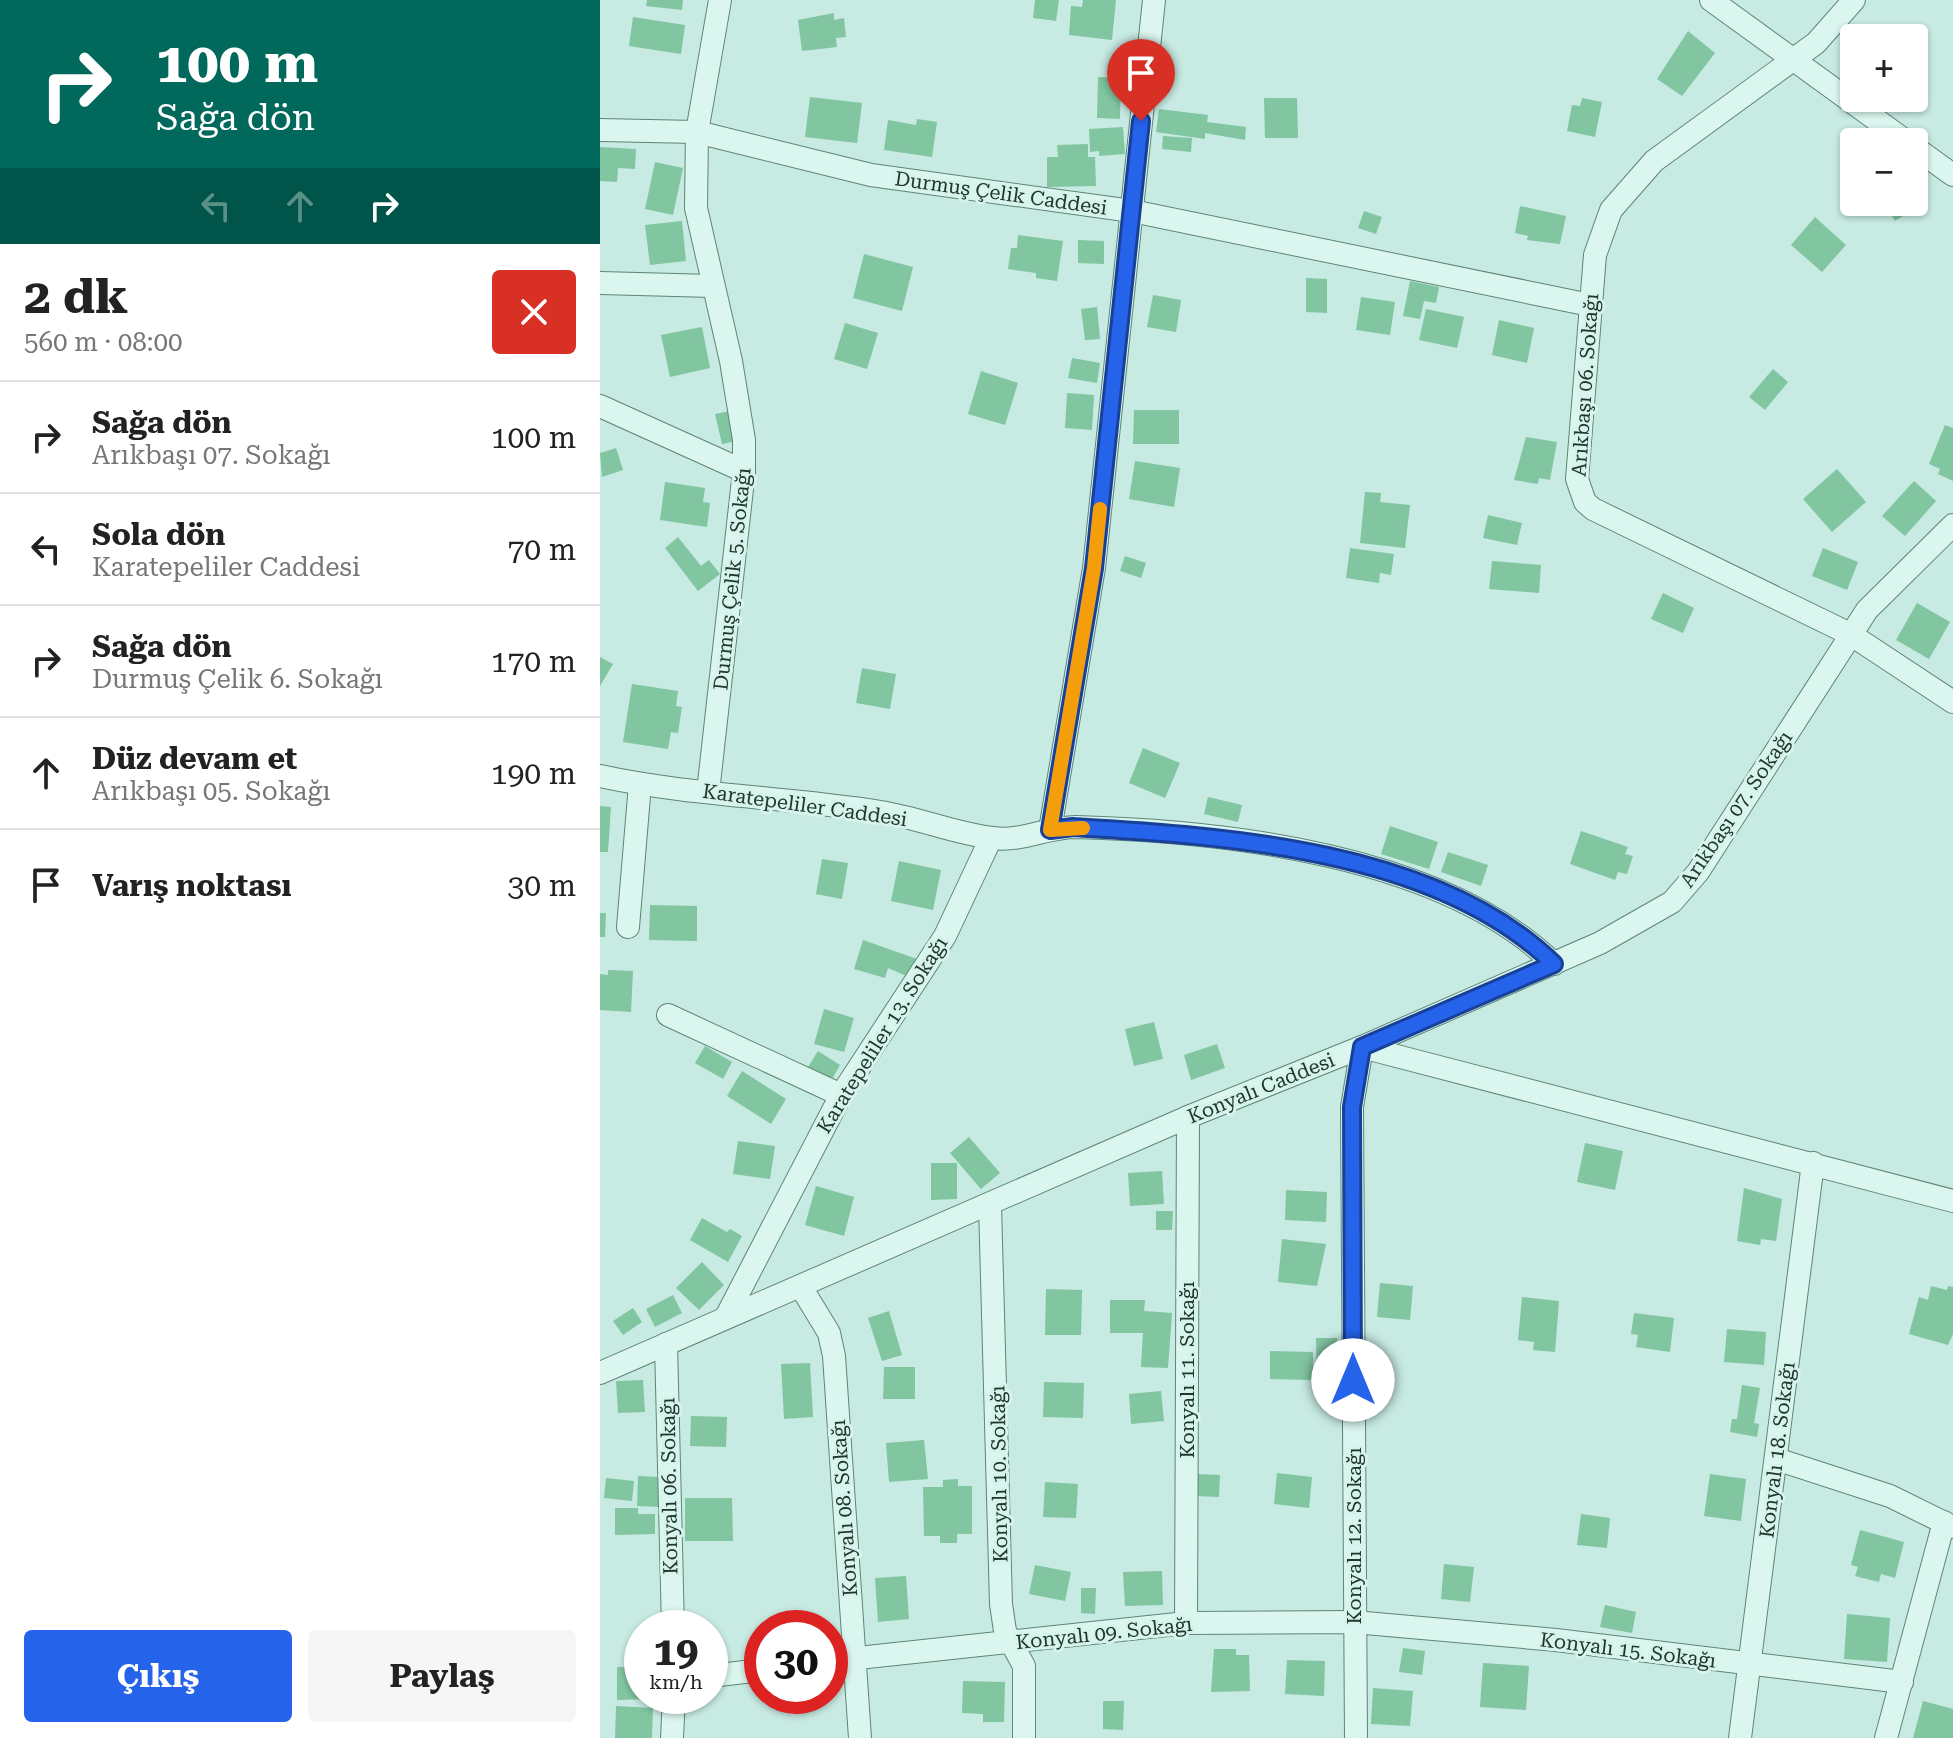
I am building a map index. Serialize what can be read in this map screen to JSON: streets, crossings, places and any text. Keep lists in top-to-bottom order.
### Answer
{
  "streets": {
    "street": [
      "Durmuş Çelik Caddesi",
      "Arıkbaşı 06. Sokağı",
      "Durmuş Çelik 5. Sokağı",
      "Karatepeliler Caddesi",
      "Arıkbaşı 07. Sokağı",
      "Karatepeliler 13. Sokağı",
      "Konyalı Caddesi",
      "Konyalı 11. Sokağı",
      "Konyalı 18. Sokağı",
      "Konyalı 10. Sokağı",
      "Konyalı 06. Sokağı",
      "Konyalı 08. Sokağı",
      "Konyalı 12. Sokağı",
      "Konyalı 09. Sokağı",
      "Konyalı 15. Sokağı"
    ]
  },
  "crossings": [
    ["Durmuş Çelik Caddesi", "Arıkbaşı 06. Sokağı"],
    ["Durmuş Çelik Caddesi", "Durmuş Çelik 5. Sokağı"],
    ["Arıkbaşı 06. Sokağı", "Arıkbaşı 07. Sokağı"],
    ["Durmuş Çelik 5. Sokağı", "Karatepeliler Caddesi"],
    ["Karatepeliler Caddesi", "Arıkbaşı 07. Sokağı"],
    ["Karatepeliler Caddesi", "Karatepeliler 13. Sokağı"],
    ["Arıkbaşı 07. Sokağı", "Konyalı Caddesi"],
    ["Arıkbaşı 07. Sokağı", "Konyalı 12. Sokağı"],
    ["Karatepeliler 13. Sokağı", "Konyalı Caddesi"],
    ["Konyalı Caddesi", "Konyalı 11. Sokağı"],
    ["Konyalı Caddesi", "Konyalı 10. Sokağı"],
    ["Konyalı Caddesi", "Konyalı 06. Sokağı"],
    ["Konyalı Caddesi", "Konyalı 08. Sokağı"],
    ["Konyalı Caddesi", "Konyalı 12. Sokağı"],
    ["Konyalı 11. Sokağı", "Konyalı 09. Sokağı"],
    ["Konyalı 18. Sokağı", "Konyalı 15. Sokağı"],
    ["Konyalı 10. Sokağı", "Konyalı 09. Sokağı"],
    ["Konyalı 08. Sokağı", "Konyalı 09. Sokağı"],
    ["Konyalı 12. Sokağı", "Konyalı 09. Sokağı"],
    ["Konyalı 12. Sokağı", "Konyalı 15. Sokağı"],
    ["Konyalı 09. Sokağı", "Konyalı 15. Sokağı"]
  ],
  "page": {
    "turn": ["100 m", "Sağa dön"],
    "map_buttons": ["+", "−"],
    "heading": ["2 dk", "560 m · 08:00"],
    "list": [
      {
        "name": "Sağa dön",
        "note": "Arıkbaşı 07. Sokağı",
        "value": "100 m"
      },
      {
        "name": "Sola dön",
        "note": "Karatepeliler Caddesi",
        "value": "70 m"
      },
      {
        "name": "Sağa dön",
        "note": "Durmuş Çelik 6. Sokağı",
        "value": "170 m"
      },
      {
        "name": "Düz devam et",
        "note": "Arıkbaşı 05. Sokağı",
        "value": "190 m"
      },
      {
        "name": "Varış noktası",
        "value": "30 m"
      }
    ],
    "speed": "19 km/h",
    "limit": "30",
    "buttons": ["Çıkış", "Paylaş"]
  }
}
